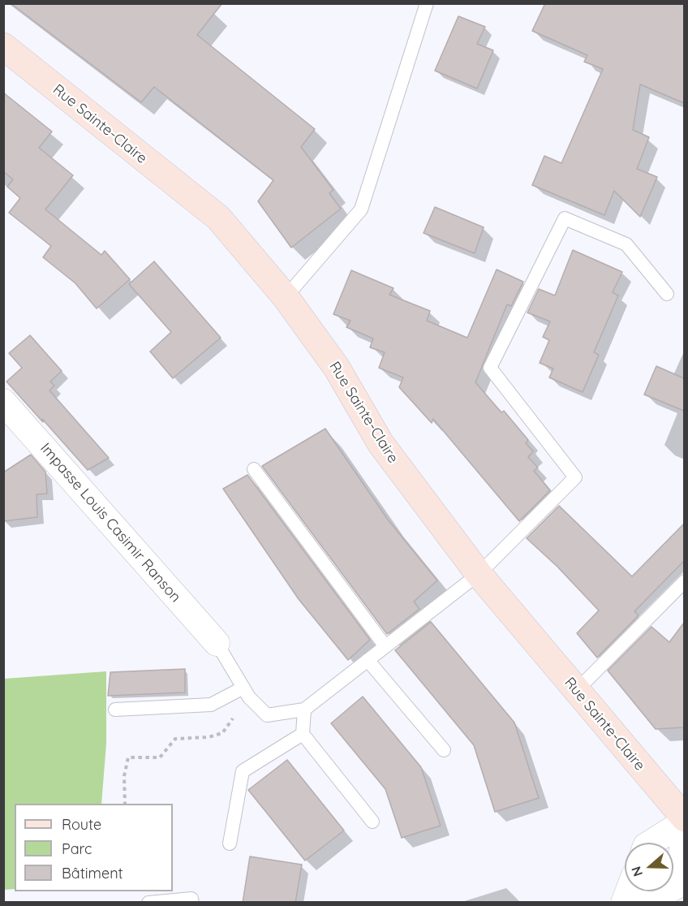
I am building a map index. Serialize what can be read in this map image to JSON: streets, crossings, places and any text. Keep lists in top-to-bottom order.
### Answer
{
  "streets": {
    "street": ["Rue Sainte-Claire", "Impasse Louis Casimir Ranson"]
  },
  "legend": ["Route", "Parc", "Bâtiment"],
  "north": "left"
}
